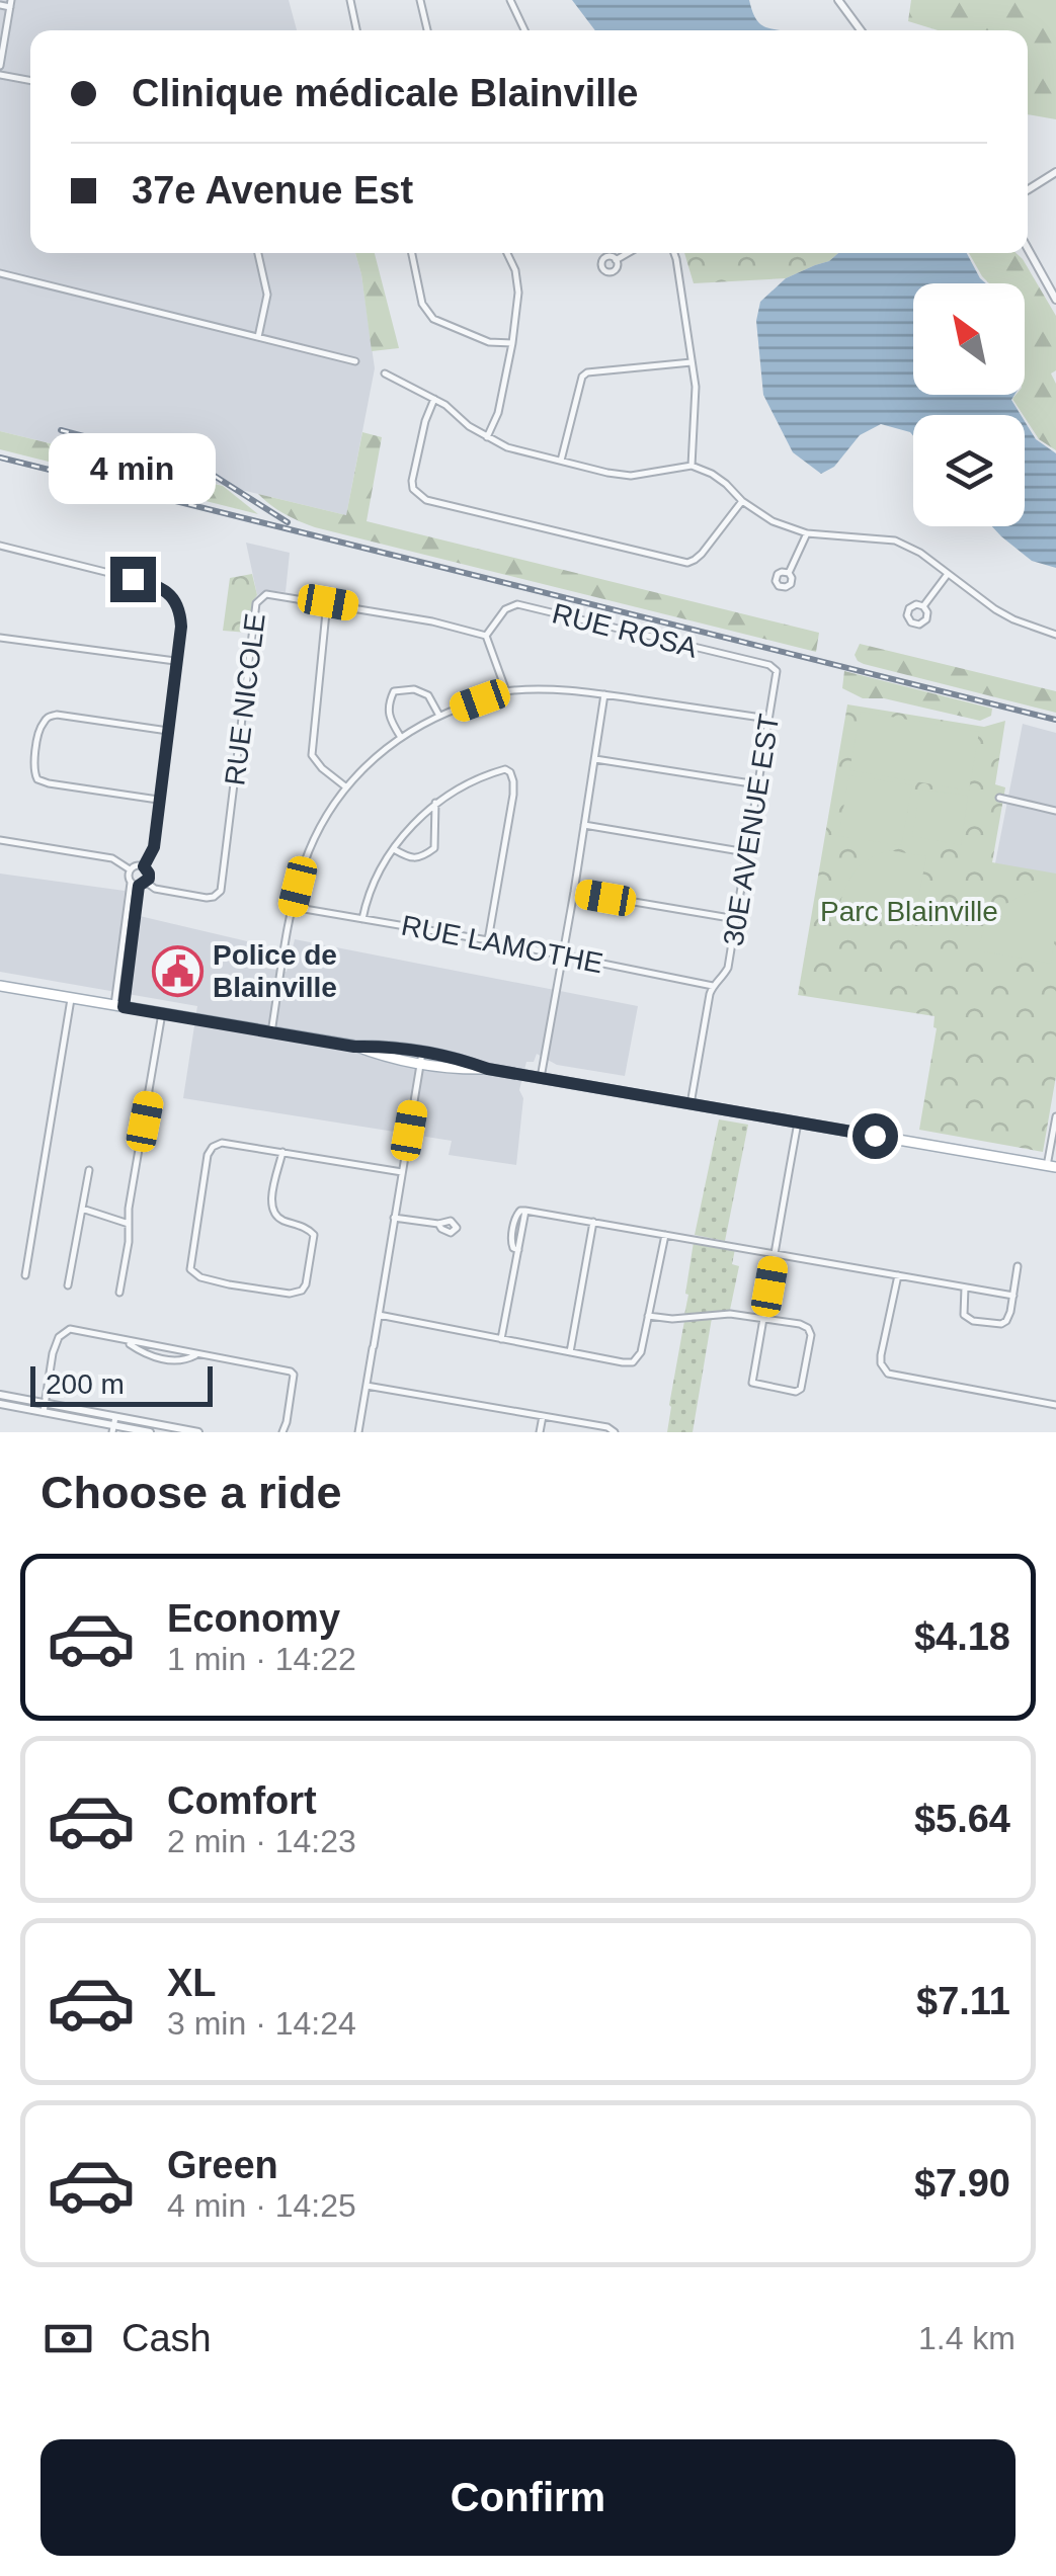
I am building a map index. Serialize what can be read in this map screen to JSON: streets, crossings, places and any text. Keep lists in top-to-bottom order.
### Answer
{
  "streets": {
    "street": [
      "RUE ROSA",
      "RUE NICOLE",
      "30E AVENUE EST",
      "RUE LAMOTHE"
    ]
  },
  "crossings": [
    ["RUE ROSA", "RUE NICOLE"],
    ["RUE ROSA", "30E AVENUE EST"],
    ["30E AVENUE EST", "RUE LAMOTHE"]
  ],
  "parks": ["Parc Blainville"],
  "places": {
    "public building": ["Police de Blainville"]
  },
  "scale_bar": "200 m",
  "north": "top left",
  "page": {
    "banner": ["Clinique médicale Blainville", "37e Avenue Est"],
    "bubble": "4 min",
    "scale": "200 m",
    "heading": "Choose a ride",
    "list": [
      {
        "name": "Economy",
        "note": "1 min · 14:22",
        "value": "$4.18"
      },
      {
        "name": "Comfort",
        "note": "2 min · 14:23",
        "value": "$5.64"
      },
      {
        "name": "XL",
        "note": "3 min · 14:24",
        "value": "$7.11"
      },
      {
        "name": "Green",
        "note": "4 min · 14:25",
        "value": "$7.90"
      }
    ],
    "pay": ["Cash", "1.4 km"],
    "buttons": "Confirm"
  }
}
